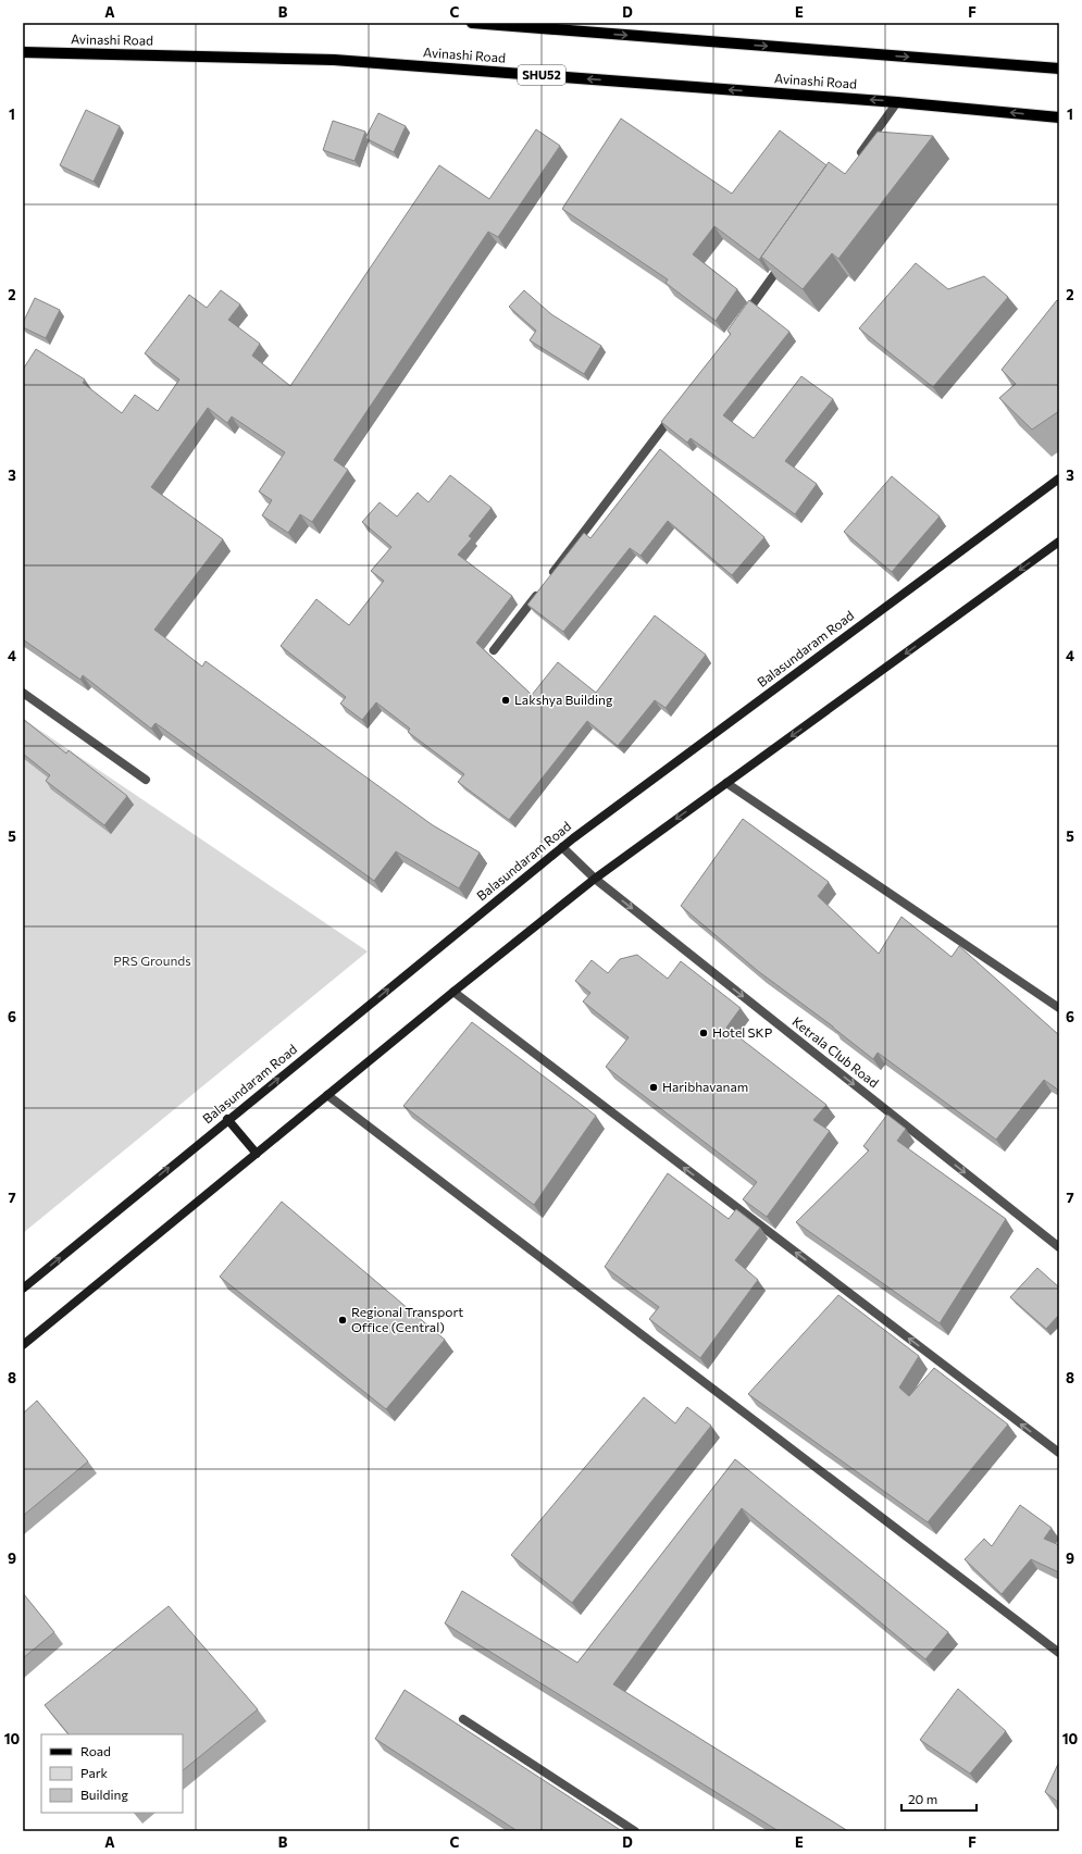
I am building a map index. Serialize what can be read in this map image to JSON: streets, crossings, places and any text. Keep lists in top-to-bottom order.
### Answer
{
  "streets": {
    "main road": ["Avinashi Road", "SHU52", "Balasundaram Road"],
    "street": ["Ketrala Club Road"]
  },
  "crossings": [
    ["Balasundaram Road", "Ketrala Club Road"]
  ],
  "one_way": ["Ketrala Club Road"],
  "parks": ["PRS Grounds"],
  "places": [
    "Lakshya Building",
    "Hotel SKP",
    "Haribhavanam",
    "Regional Transport Office (Central)"
  ],
  "legend": ["Road", "Park", "Building"],
  "scale_bar": "20 m",
  "grid": {
    "columns": [
      "A",
      "B",
      "C",
      "D",
      "E",
      "F"
    ],
    "rows": [
      "1",
      "2",
      "3",
      "4",
      "5",
      "6",
      "7",
      "8",
      "9",
      "10"
    ]
  }
}
